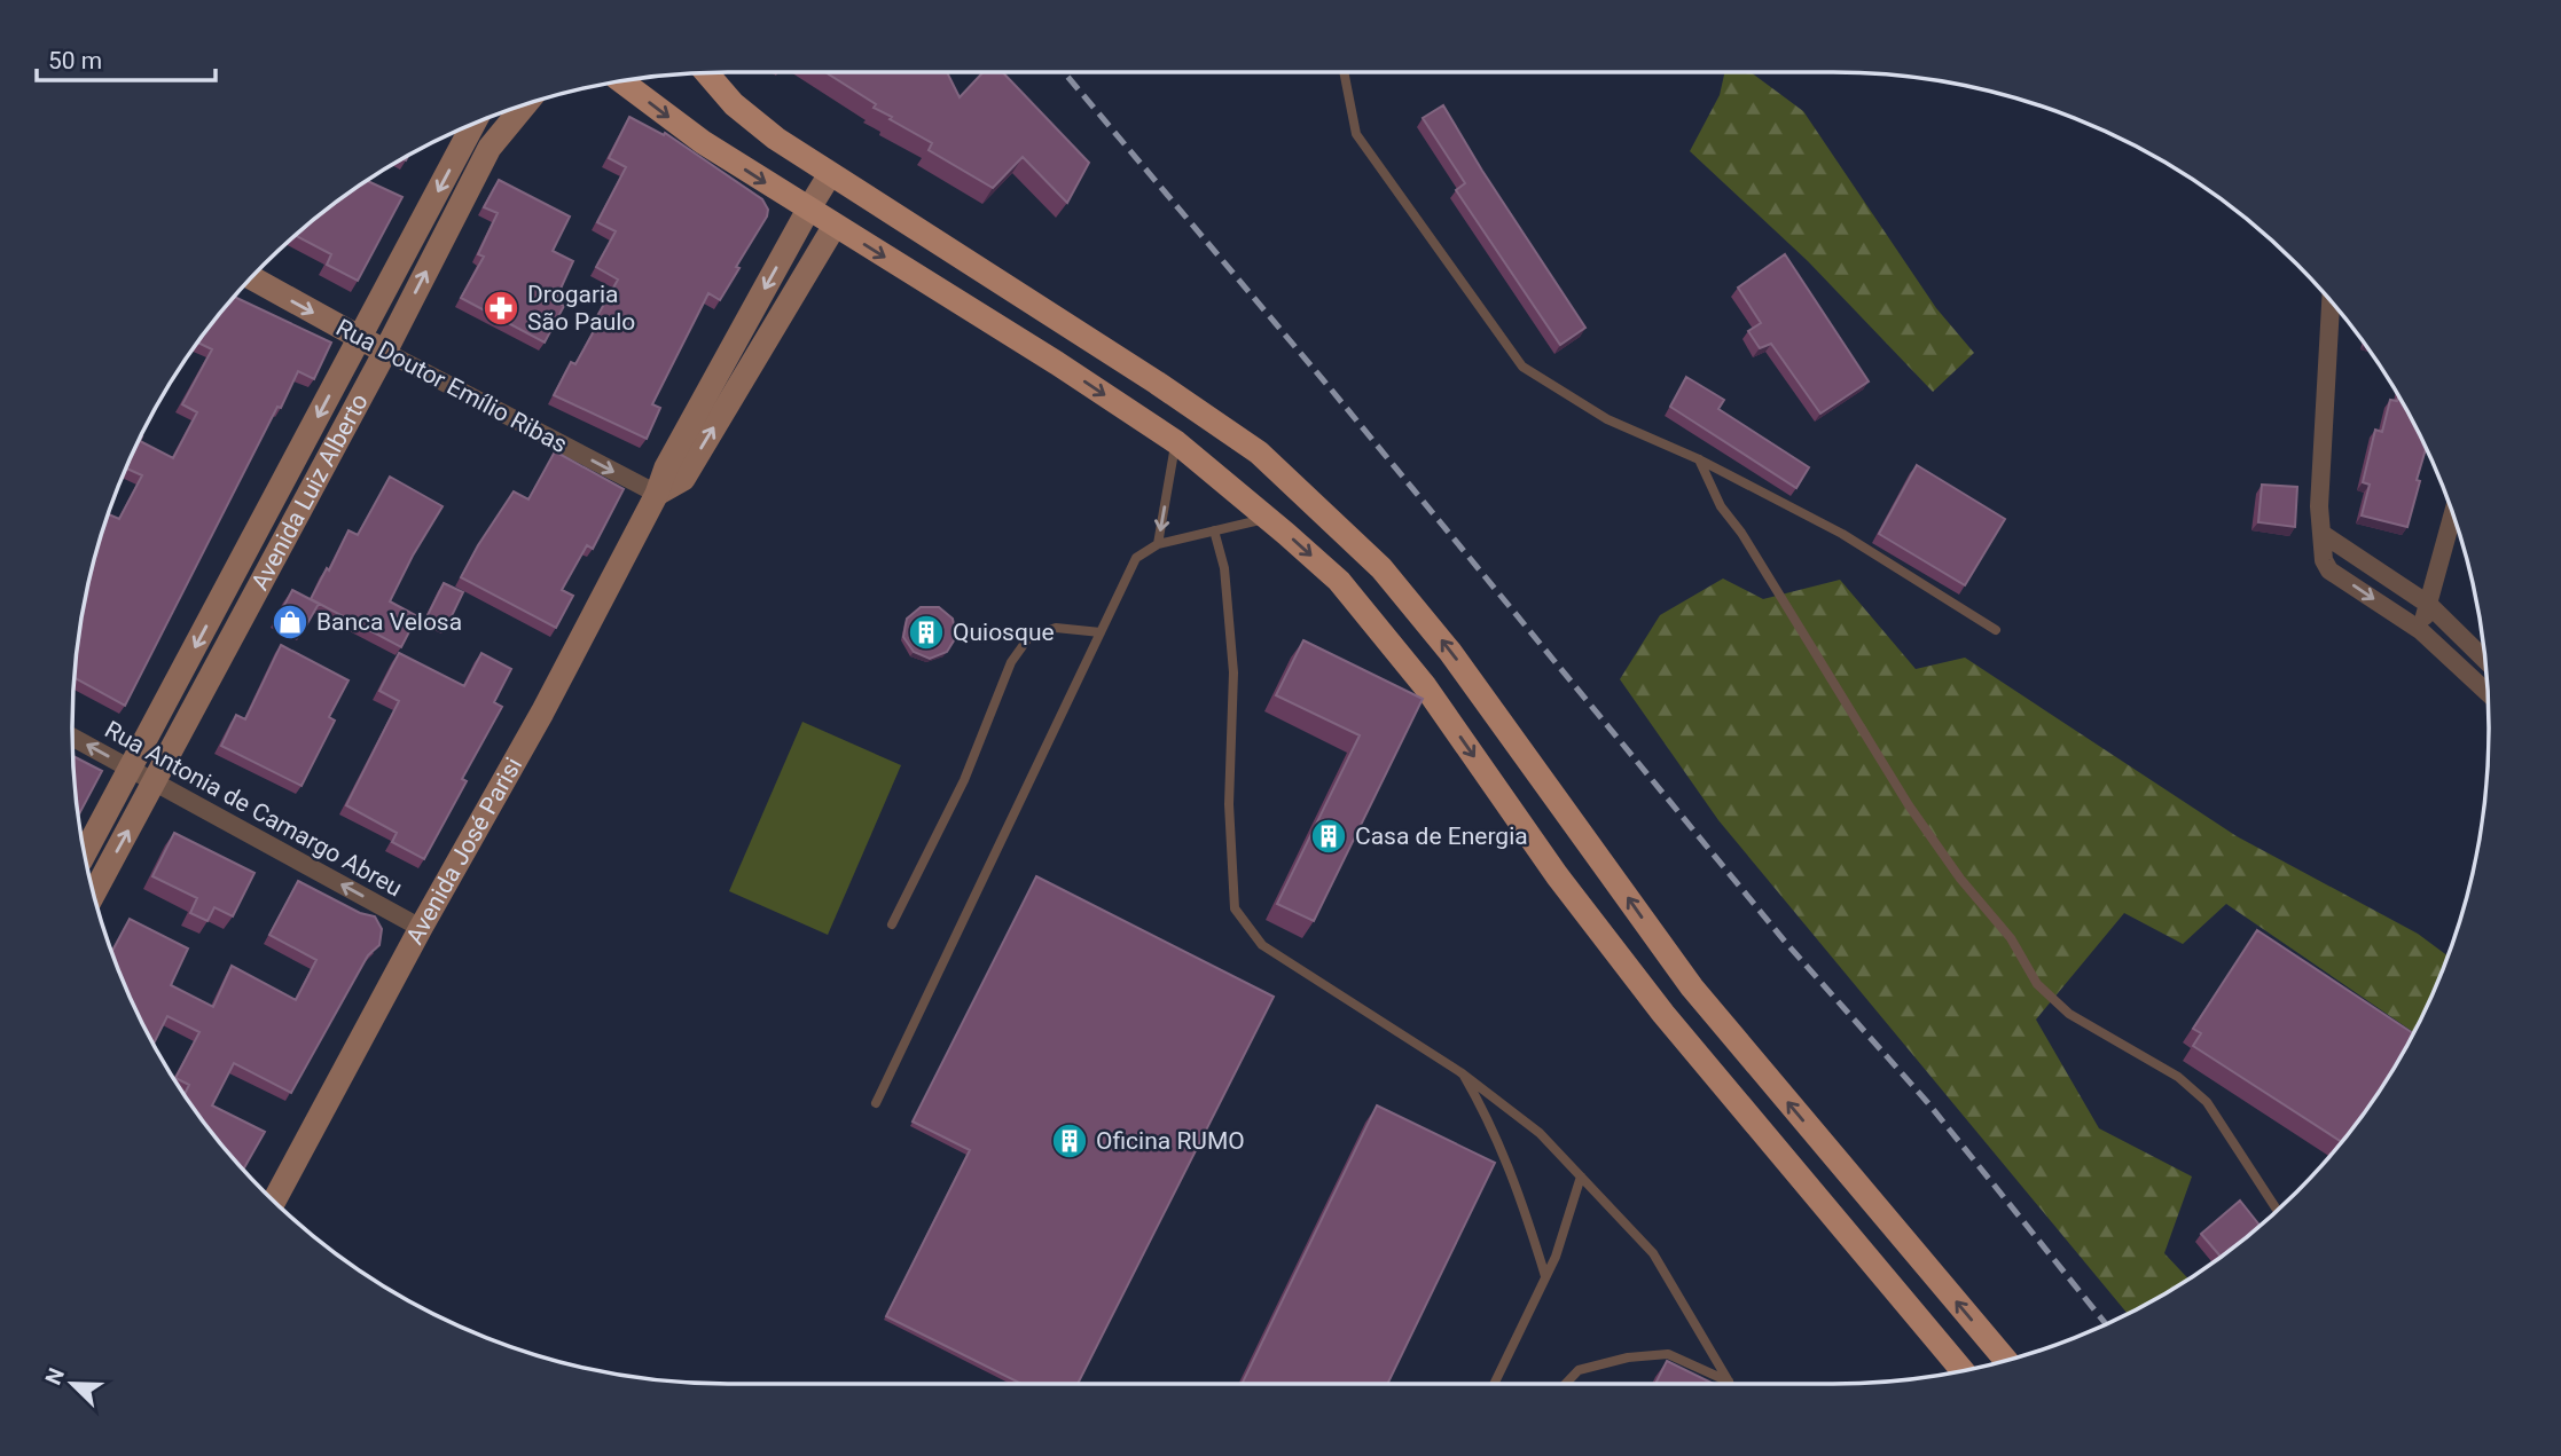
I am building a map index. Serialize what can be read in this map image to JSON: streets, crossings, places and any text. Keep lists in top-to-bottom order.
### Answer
{
  "streets": {
    "main road": ["Rua Doutor Emílio Ribas", "Avenida Luiz Alberto", "Avenida José Parisi"],
    "street": ["Rua Antonia de Camargo Abreu"]
  },
  "crossings": [
    ["Rua Doutor Emílio Ribas", "Avenida Luiz Alberto"],
    ["Rua Doutor Emílio Ribas", "Avenida José Parisi"],
    ["Avenida Luiz Alberto", "Rua Antonia de Camargo Abreu"],
    ["Rua Antonia de Camargo Abreu", "Avenida José Parisi"]
  ],
  "one_way": ["Rua Doutor Emílio Ribas", "Rua Antonia de Camargo Abreu"],
  "places": {
    "pharmacy": ["Drogaria São Paulo"],
    "shop": ["Banca Velosa"],
    "building": ["Quiosque", "Casa de Energia", "Oficina RUMO"]
  },
  "scale_bar": "50 m",
  "north": "top left"
}
